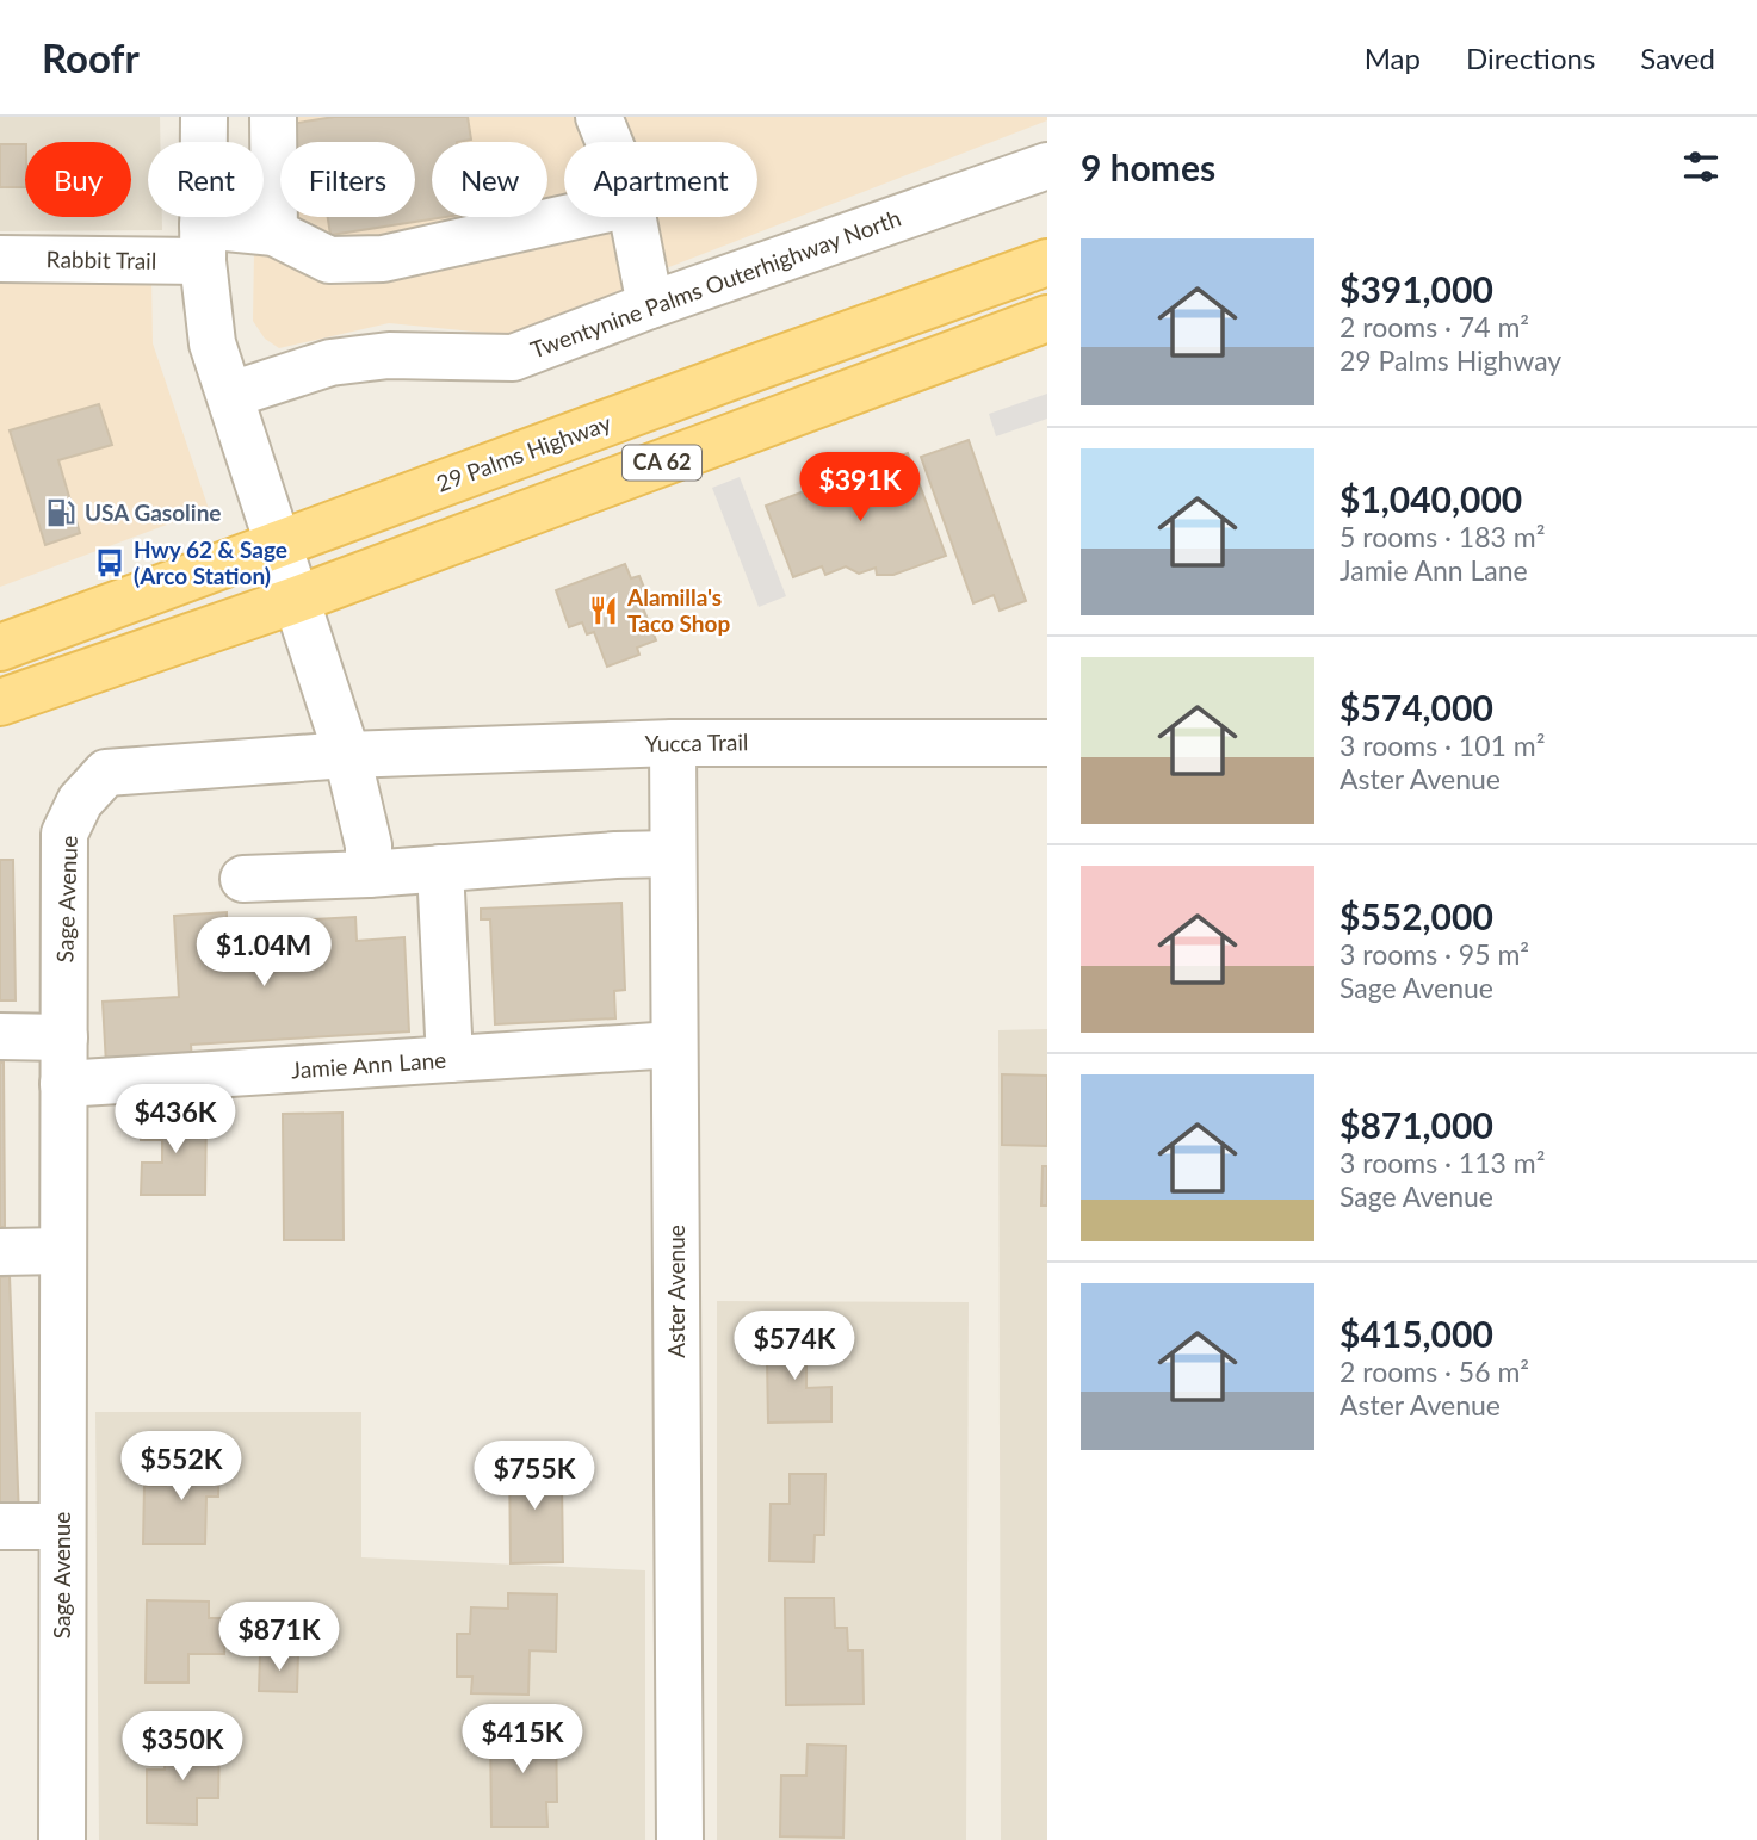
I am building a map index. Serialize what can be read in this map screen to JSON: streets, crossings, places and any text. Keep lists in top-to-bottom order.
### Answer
{
  "streets": {
    "main road": ["29 Palms Highway", "CA 62"],
    "street": [
      "Rabbit Trail",
      "Twentynine Palms Outerhighway North",
      "Yucca Trail",
      "Sage Avenue",
      "Jamie Ann Lane",
      "Aster Avenue"
    ]
  },
  "crossings": [
    ["Yucca Trail", "Sage Avenue"],
    ["Yucca Trail", "Aster Avenue"],
    ["Sage Avenue", "Jamie Ann Lane"],
    ["Jamie Ann Lane", "Aster Avenue"]
  ],
  "places": {
    "fuel station": ["USA Gasoline"],
    "bus stop": ["Hwy 62 & Sage (Arco Station)"],
    "restaurant": ["Alamilla's Taco Shop"]
  },
  "page": {
    "header": "Roofr",
    "nav": ["Map", "Directions", "Saved"],
    "heading": "9 homes",
    "chip": [
      "Buy",
      "Rent",
      "Filters",
      "New",
      "Apartment"
    ],
    "list": [
      {
        "name": "$391,000",
        "note": "2 rooms · 74 m² · 29 Palms Highway"
      },
      {
        "name": "$1,040,000",
        "note": "5 rooms · 183 m² · Jamie Ann Lane"
      },
      {
        "name": "$574,000",
        "note": "3 rooms · 101 m² · Aster Avenue"
      },
      {
        "name": "$552,000",
        "note": "3 rooms · 95 m² · Sage Avenue"
      },
      {
        "name": "$871,000",
        "note": "3 rooms · 113 m² · Sage Avenue"
      },
      {
        "name": "$415,000",
        "note": "2 rooms · 56 m² · Aster Avenue"
      }
    ],
    "price": [
      "$391K",
      "$1.04M",
      "$436K",
      "$574K",
      "$552K",
      "$755K",
      "$871K",
      "$415K",
      "$350K"
    ]
  }
}
